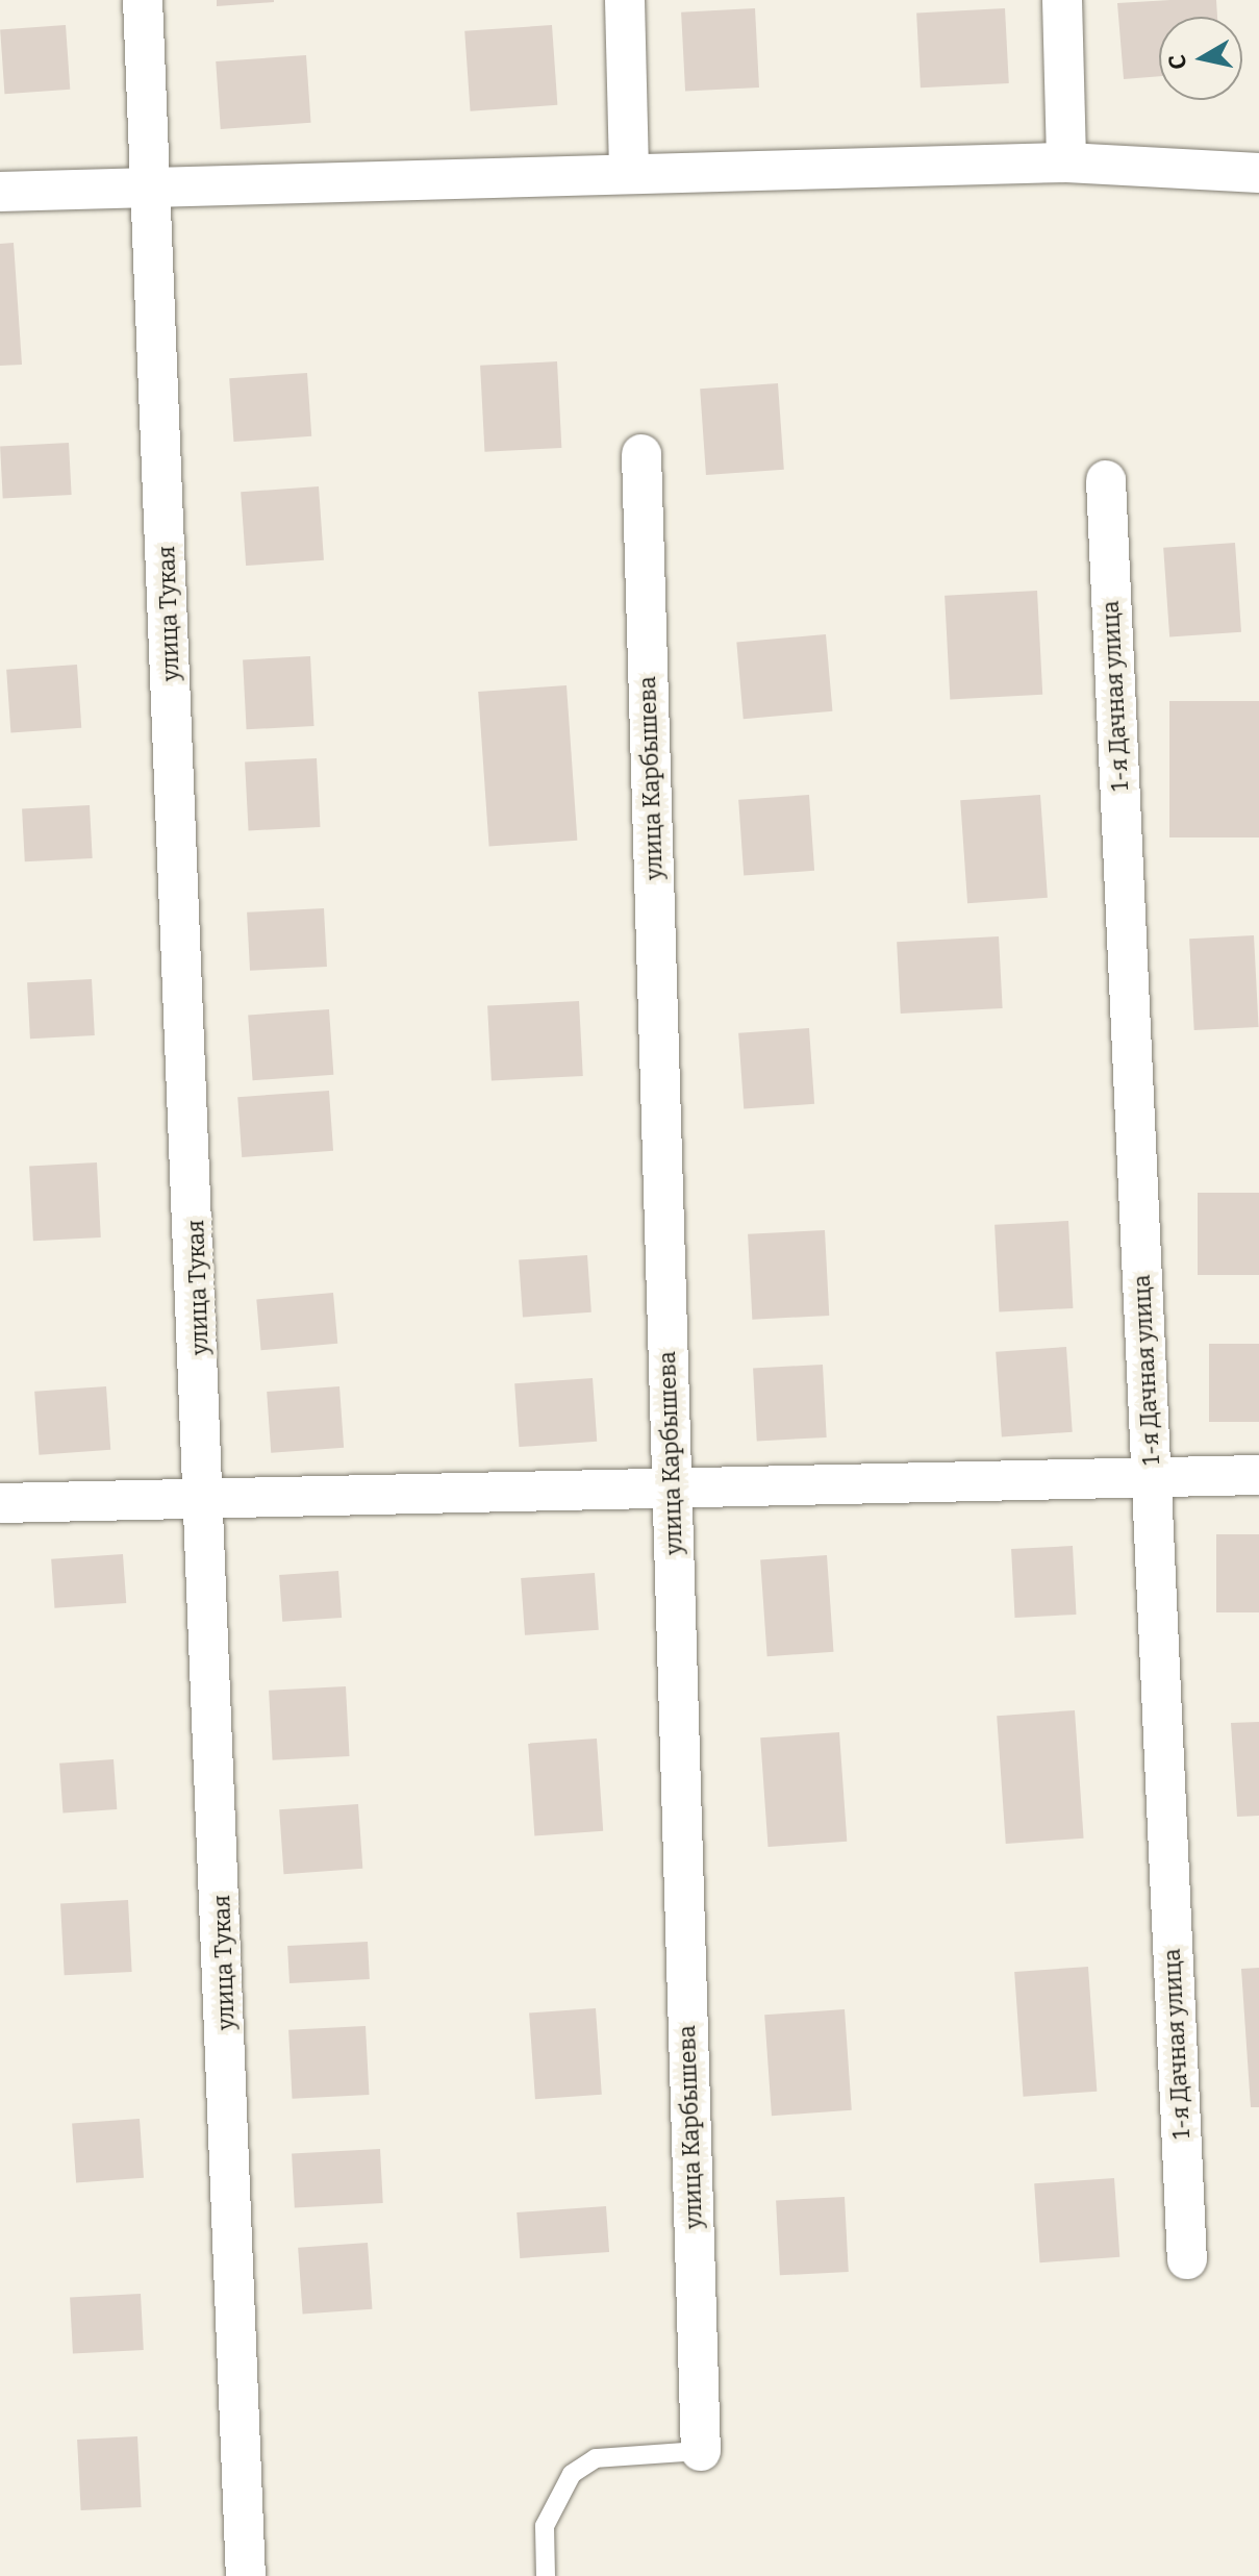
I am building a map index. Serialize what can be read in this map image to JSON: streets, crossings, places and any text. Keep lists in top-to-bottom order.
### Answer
{
  "streets": {
    "street": ["улица Тукая", "1-я Дачная улица", "улица Карбышева"]
  },
  "north": "left"
}
